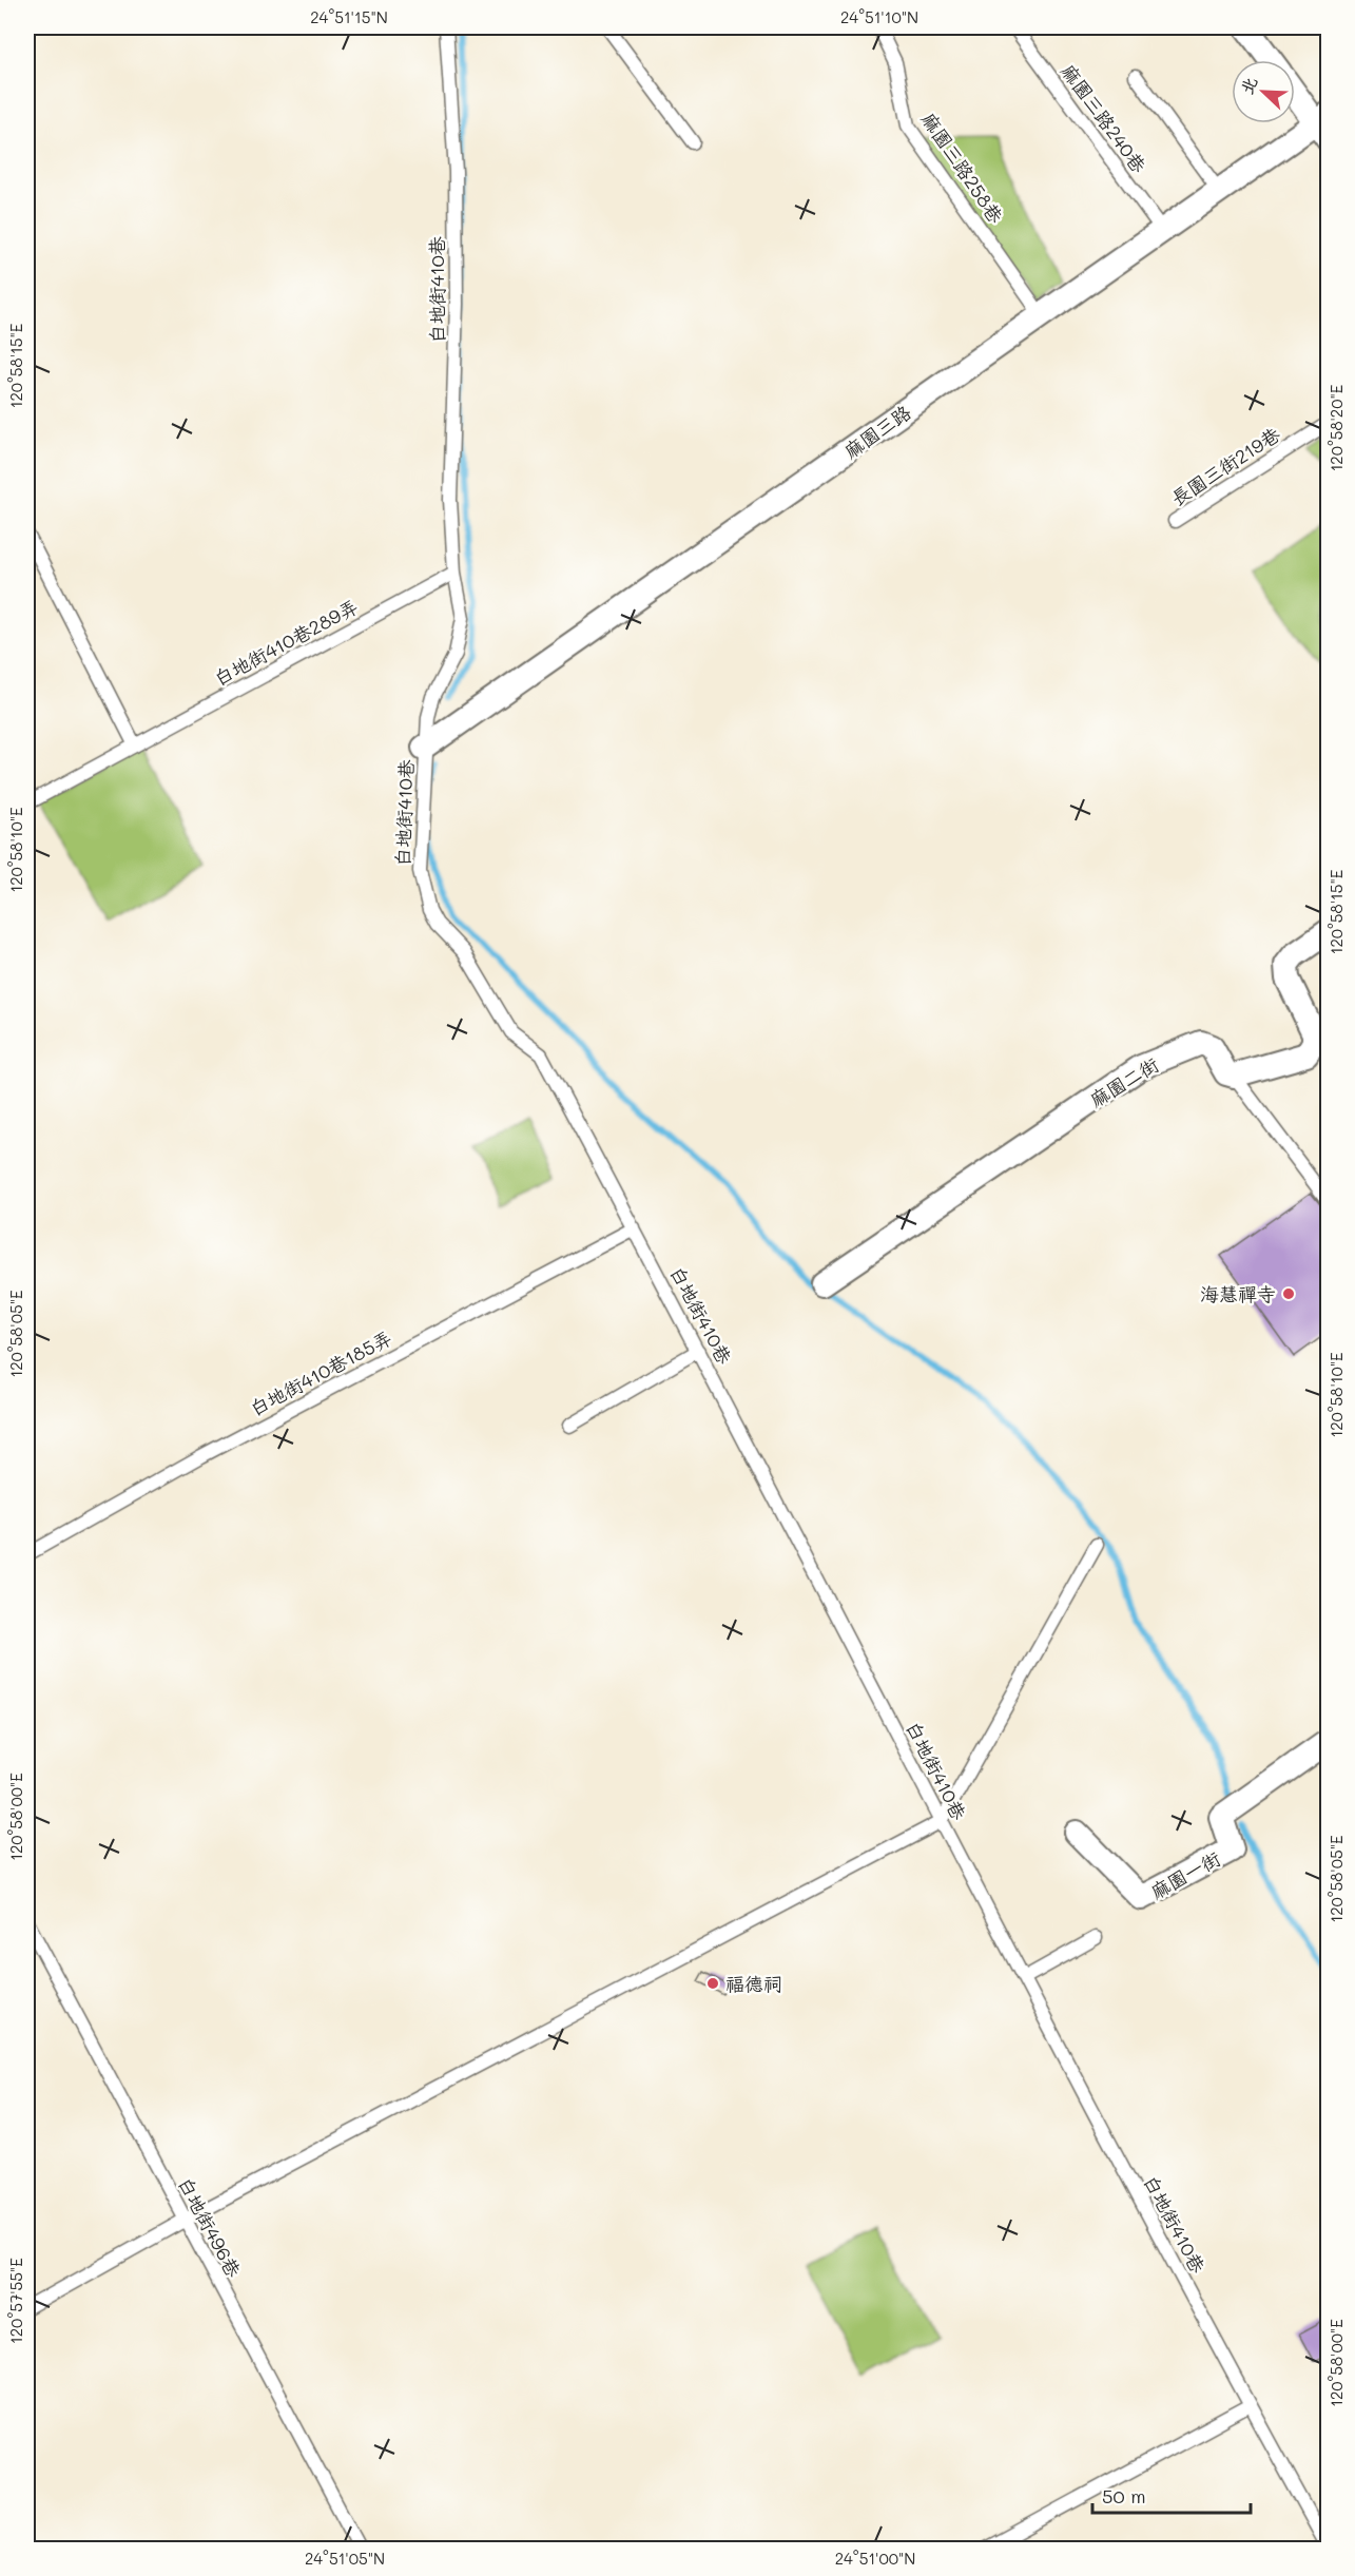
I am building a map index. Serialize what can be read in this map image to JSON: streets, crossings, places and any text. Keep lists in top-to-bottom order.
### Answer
{
  "streets": {
    "street": ["麻園三路", "麻園二街", "麻園一街"],
    "lane": [
      "麻園三路240巷",
      "麻園三路258巷",
      "白地街410巷",
      "長園三街219巷",
      "白地街410巷289弄",
      "白地街410巷185弄",
      "白地街496巷"
    ]
  },
  "crossings": [
    ["麻園三路240巷", "麻園三路"],
    ["麻園三路258巷", "麻園三路"],
    ["白地街410巷", "麻園三路"],
    ["白地街410巷", "白地街410巷289弄"],
    ["白地街410巷", "白地街410巷185弄"]
  ],
  "places": ["海慧禪寺", "福德祠"],
  "scale_bar": "50 m",
  "north": "top left",
  "coordinates": [
    "24°51'15\"N",
    "24°51'10\"N",
    "120°58'15\"E",
    "120°58'20\"E",
    "120°58'10\"E",
    "120°58'05\"E",
    "120°58'00\"E",
    "120°57'55\"E",
    "24°51'05\"N",
    "24°51'00\"N"
  ]
}
